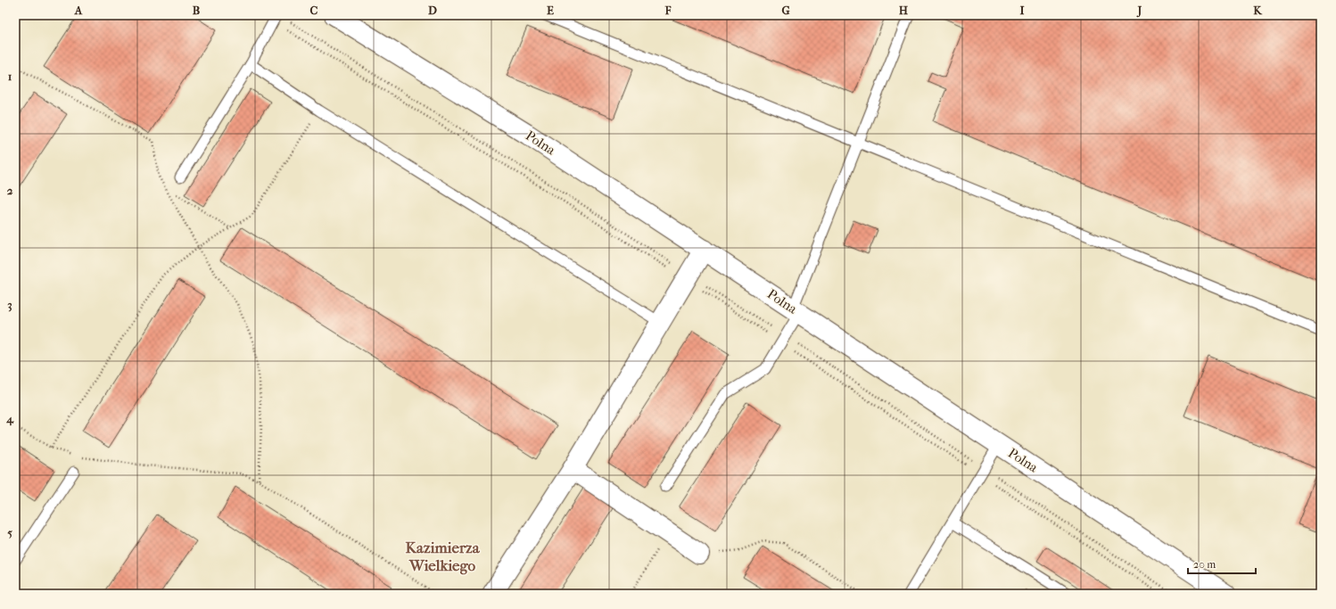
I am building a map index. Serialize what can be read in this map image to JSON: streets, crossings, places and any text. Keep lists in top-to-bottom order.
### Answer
{
  "streets": {
    "street": ["Polna"]
  },
  "districts": ["Kazimierza Wielkiego"],
  "scale_bar": "20 m",
  "grid": {
    "columns": [
      "A",
      "B",
      "C",
      "D",
      "E",
      "F",
      "G",
      "H",
      "I",
      "J",
      "K"
    ],
    "rows": [
      "1",
      "2",
      "3",
      "4",
      "5"
    ]
  }
}
